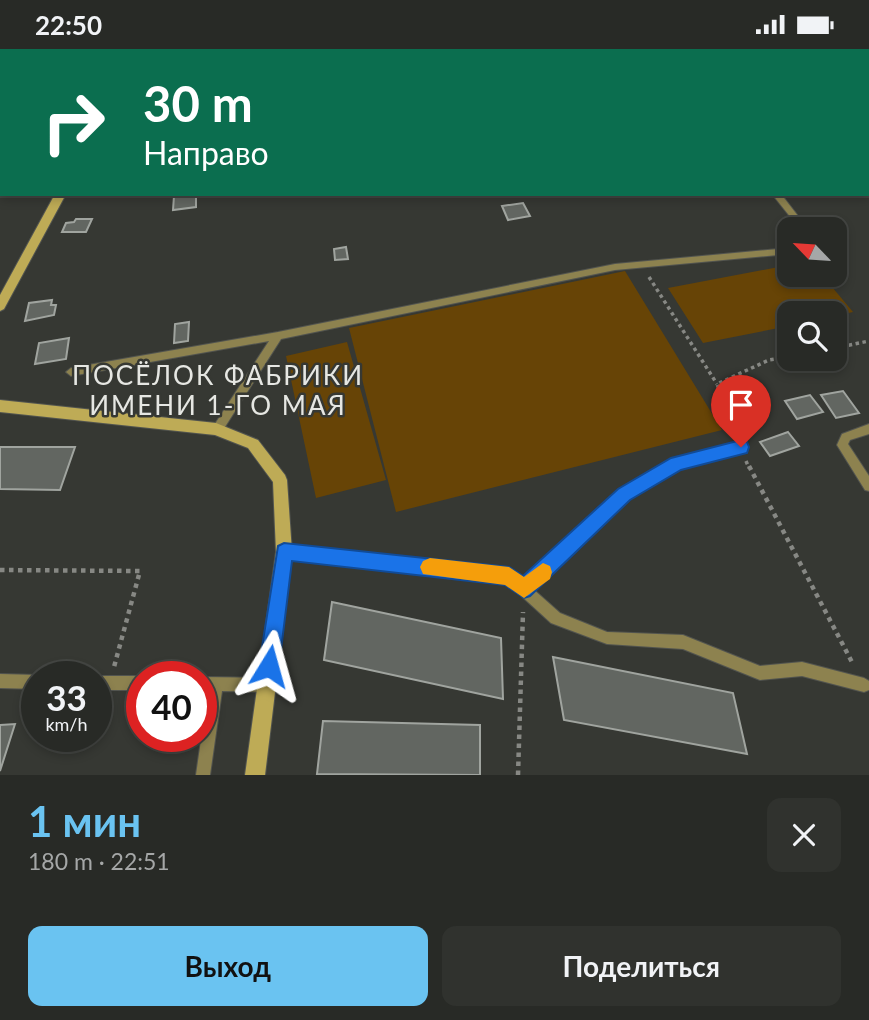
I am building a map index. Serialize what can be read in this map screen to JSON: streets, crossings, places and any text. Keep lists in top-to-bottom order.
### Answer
{
  "districts": ["ПОСЁЛОК ФАБРИКИ ИМЕНИ 1-ГО МАЯ"],
  "north": "top left",
  "page": {
    "status": "22:50",
    "turn": ["30 m", "Направо"],
    "speed": "33 km/h",
    "limit": "40",
    "heading": ["1 мин", "180 m · 22:51"],
    "buttons": ["Выход", "Поделиться"]
  }
}
